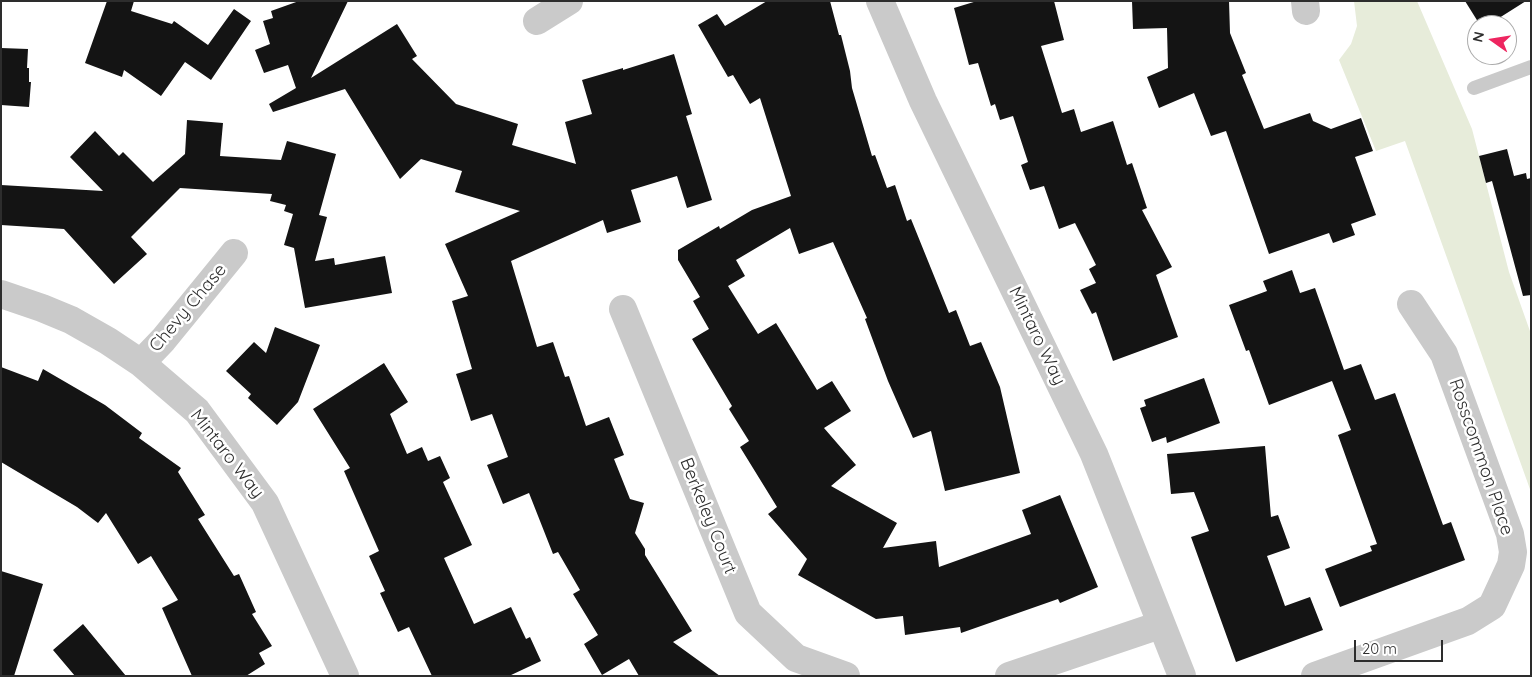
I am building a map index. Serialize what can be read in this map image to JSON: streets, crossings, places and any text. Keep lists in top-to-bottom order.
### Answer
{
  "streets": {
    "street": [
      "Chevy Chase",
      "Mintaro Way",
      "Rosscommon Place",
      "Berkeley Court"
    ]
  },
  "crossings": [
    ["Chevy Chase", "Mintaro Way"]
  ],
  "scale_bar": "20 m",
  "north": "left"
}
